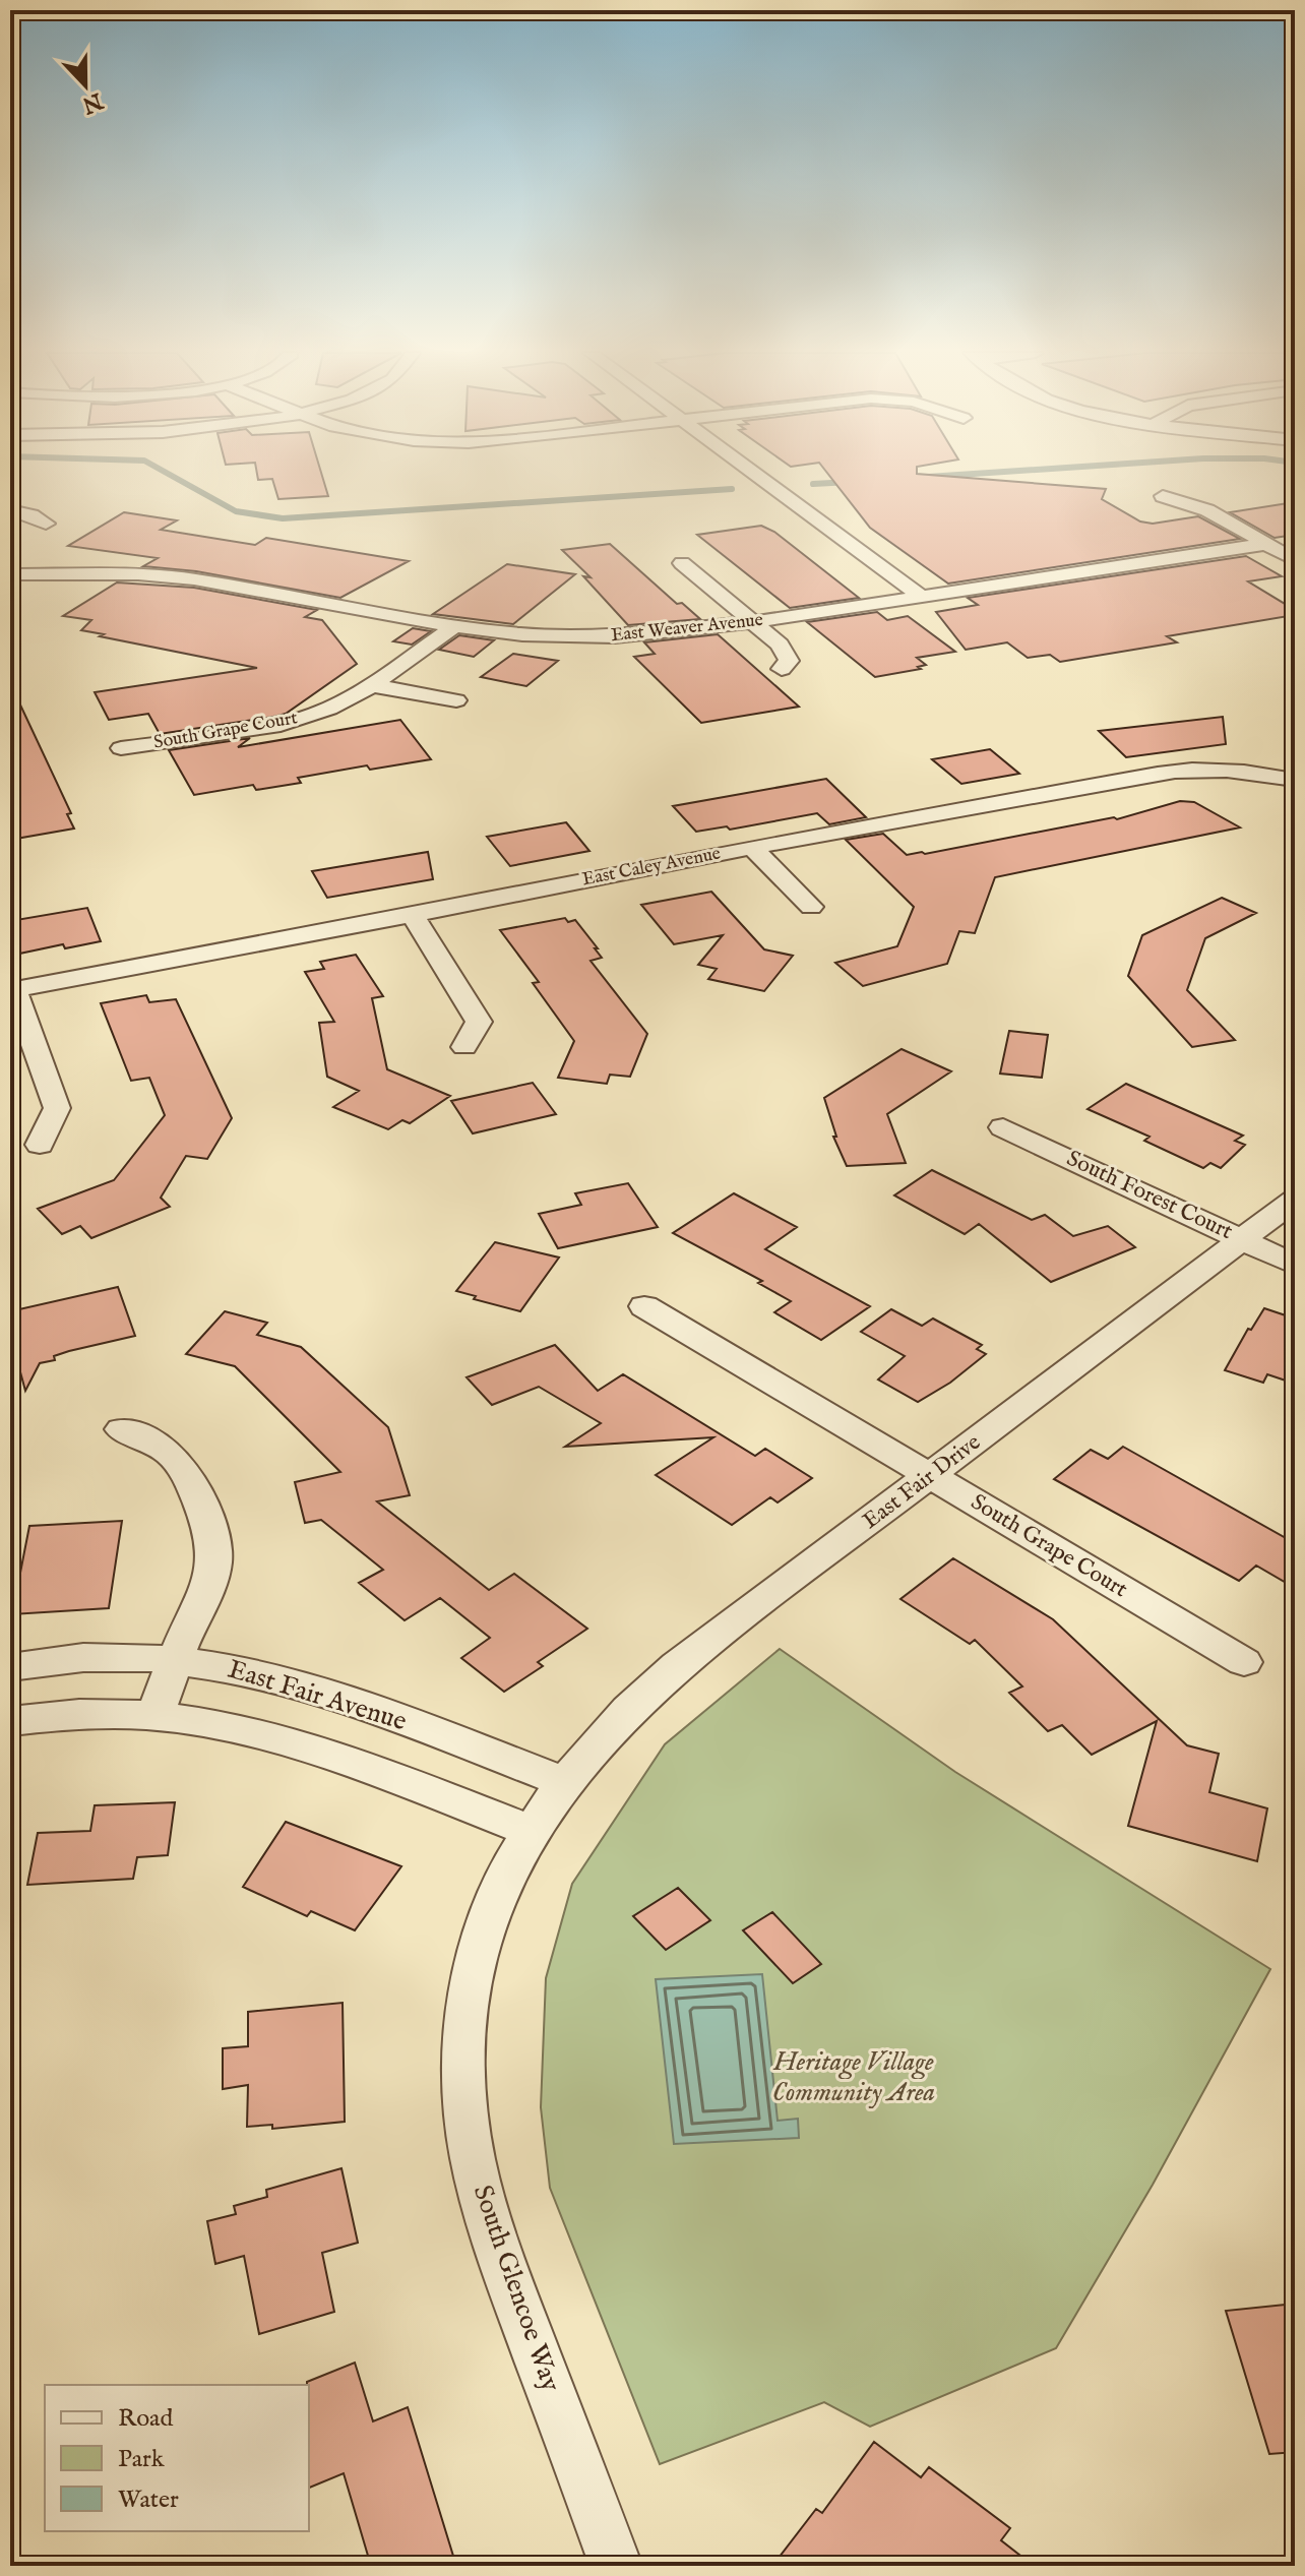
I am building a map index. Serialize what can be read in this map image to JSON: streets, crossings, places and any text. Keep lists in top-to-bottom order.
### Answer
{
  "streets": {
    "street": [
      "East Weaver Avenue",
      "South Grape Court",
      "East Caley Avenue",
      "South Forest Court",
      "East Fair Drive",
      "East Fair Avenue",
      "South Glencoe Way"
    ]
  },
  "crossings": [
    ["East Weaver Avenue", "South Grape Court"],
    ["South Grape Court", "East Fair Drive"],
    ["South Forest Court", "East Fair Drive"],
    ["East Fair Drive", "East Fair Avenue"],
    ["East Fair Drive", "South Glencoe Way"],
    ["East Fair Avenue", "South Glencoe Way"]
  ],
  "parks": ["Heritage Village Community Area"],
  "legend": ["Road", "Park", "Water"],
  "north": "bottom"
}
